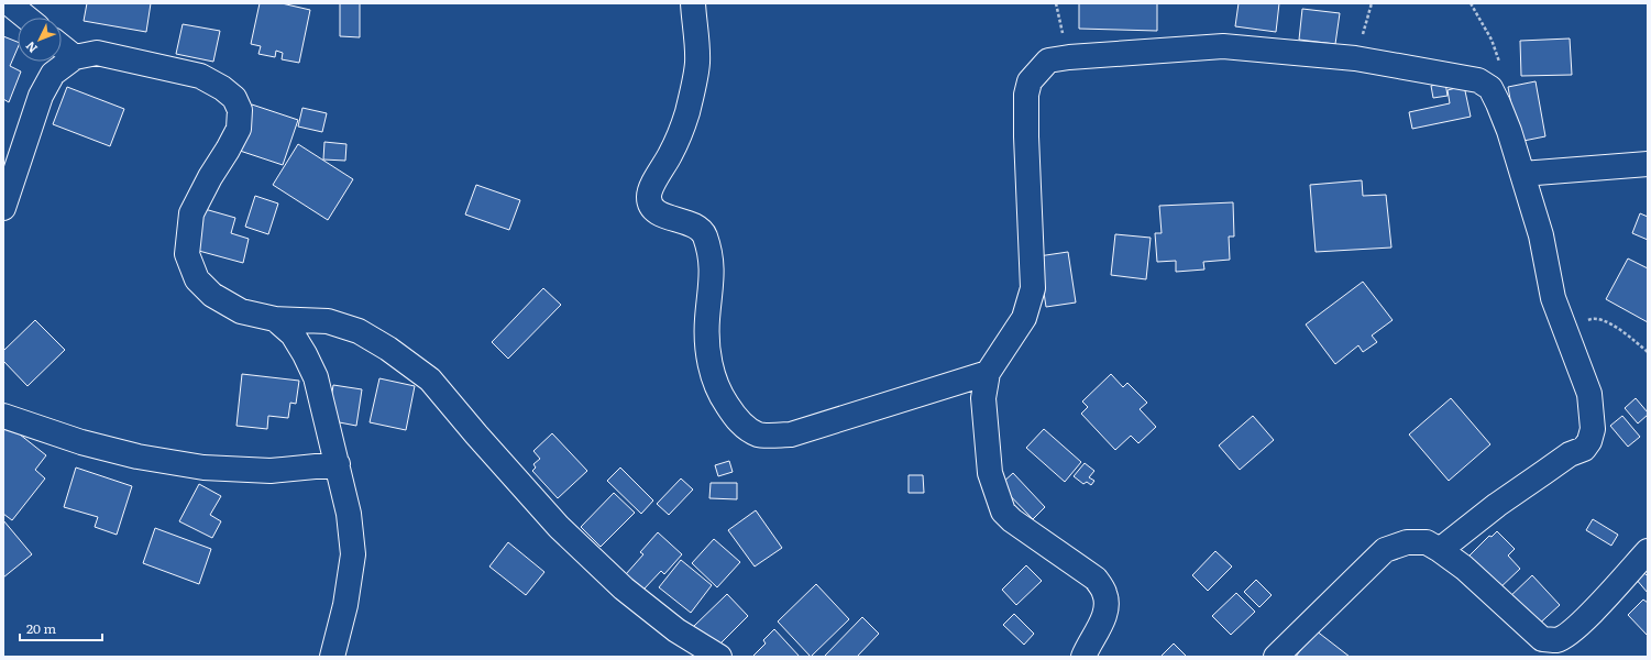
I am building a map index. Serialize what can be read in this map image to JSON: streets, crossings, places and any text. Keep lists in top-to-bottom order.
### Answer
{
  "scale_bar": "20 m",
  "north": "bottom left"
}
